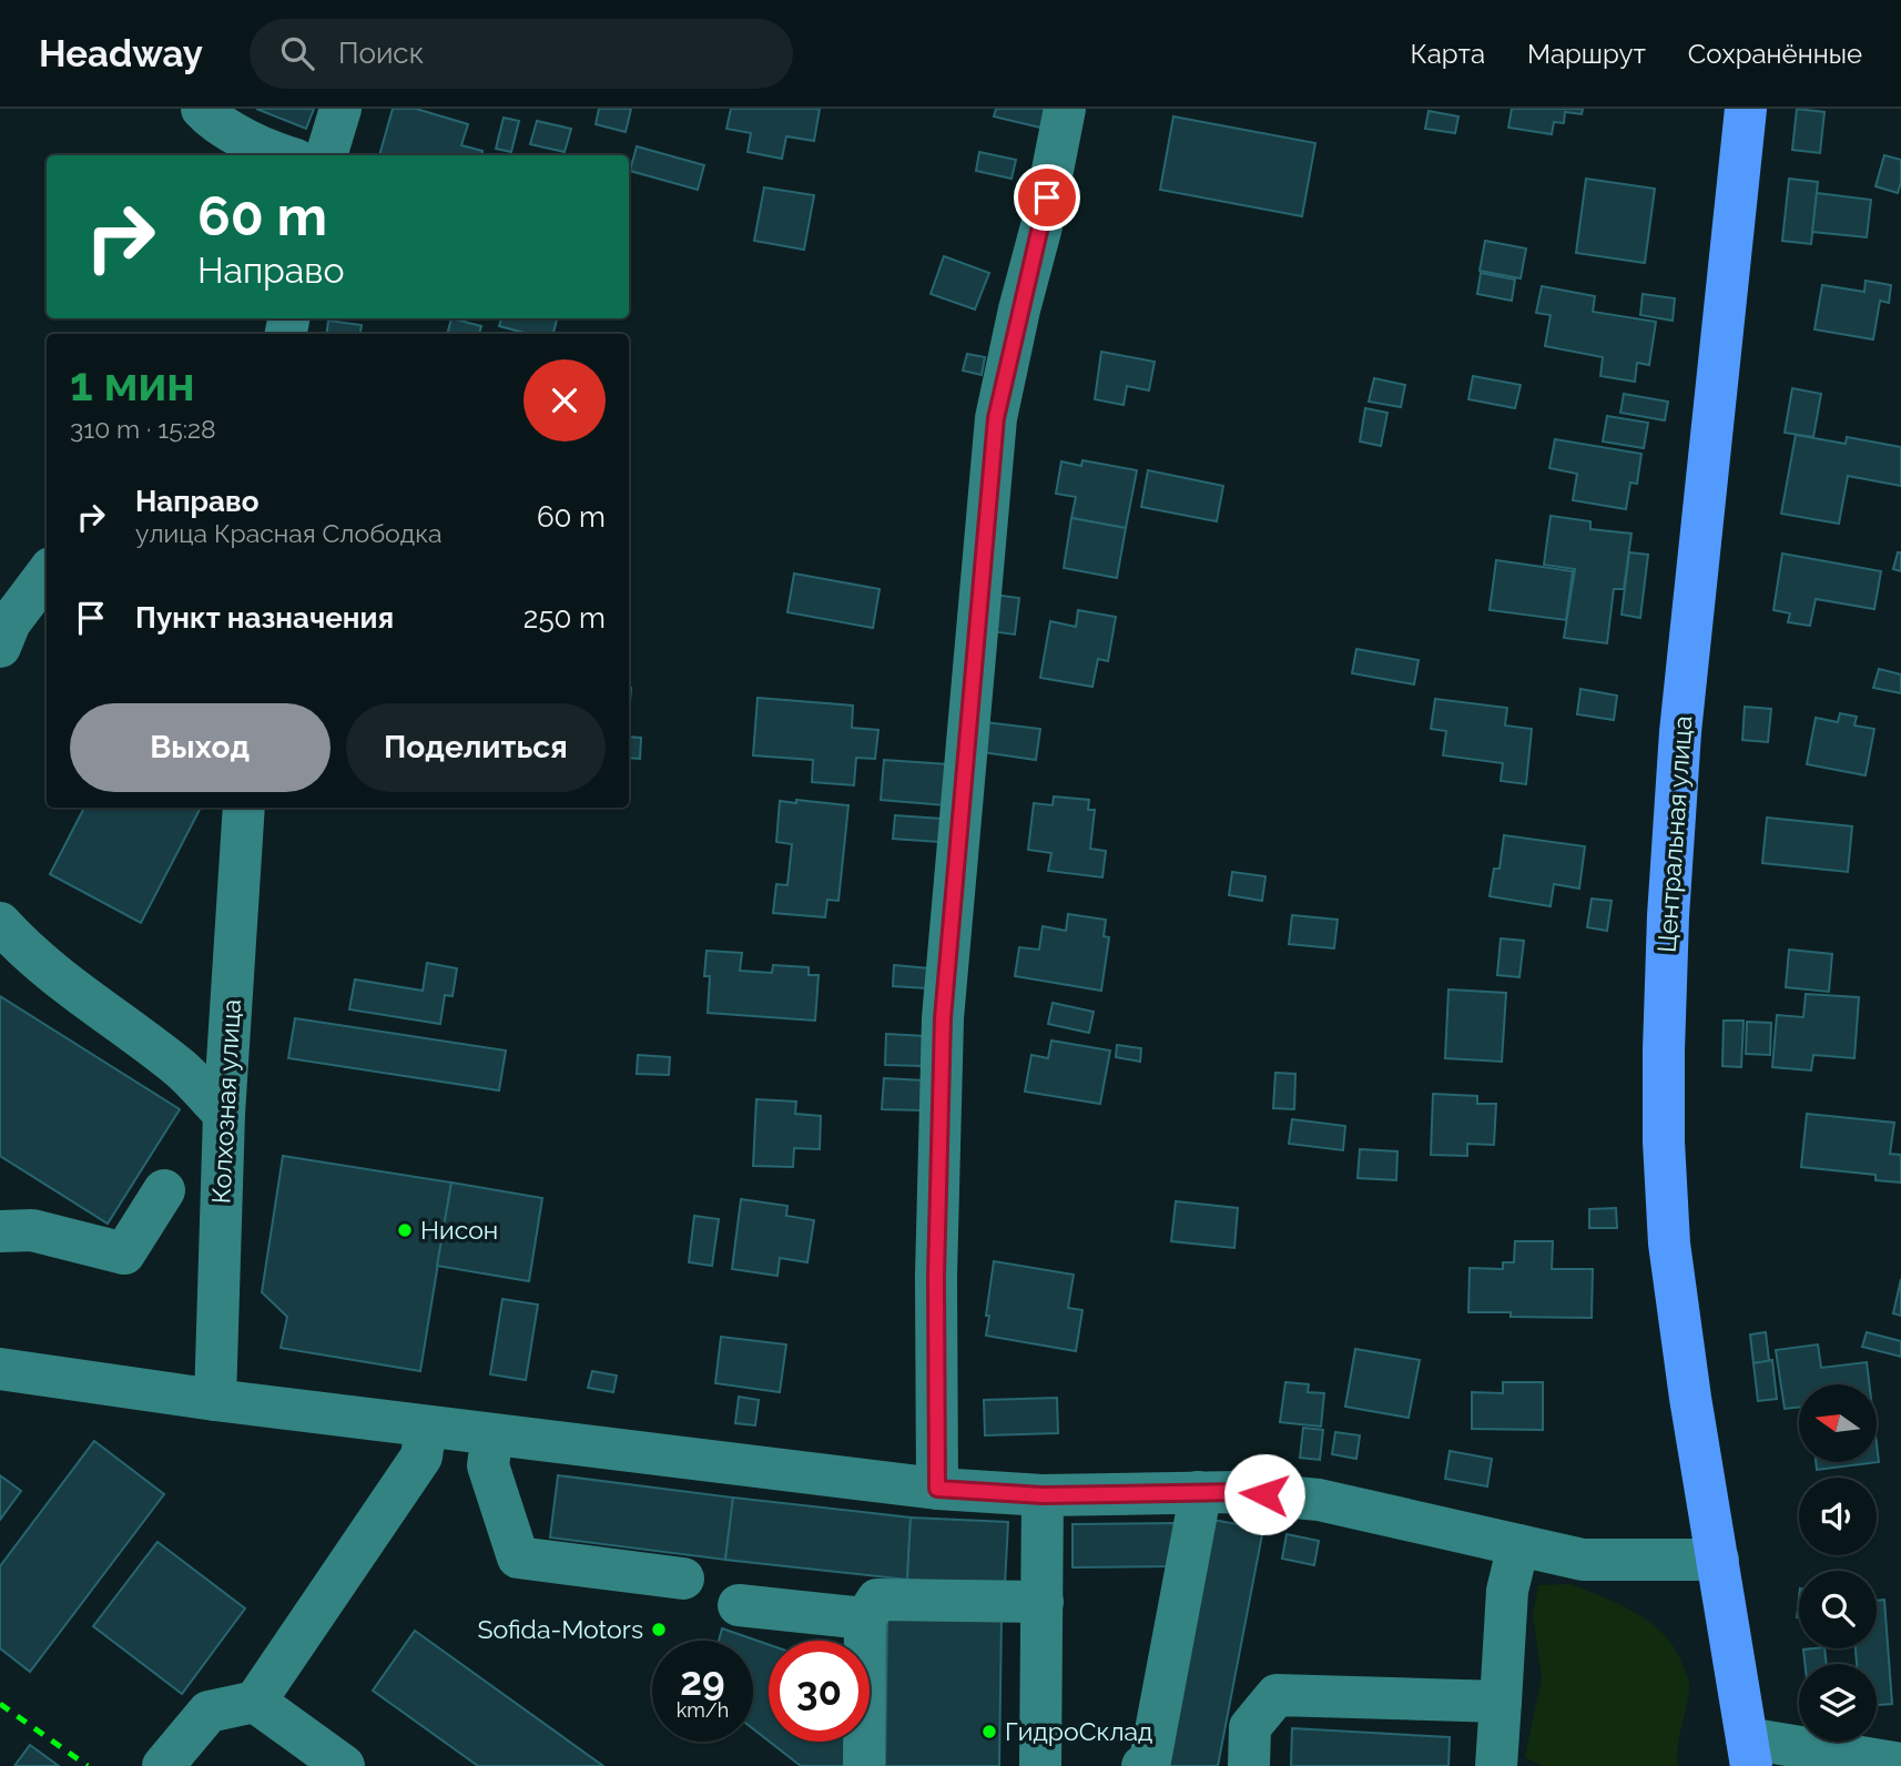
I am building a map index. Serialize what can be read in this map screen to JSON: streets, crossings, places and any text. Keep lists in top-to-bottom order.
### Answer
{
  "streets": {
    "main road": ["Центральная улица"],
    "street": ["Колхозная улица"]
  },
  "places": ["Нисон", "Sofida-Motors", "ГидроСклад"],
  "north": "left",
  "page": {
    "header": "Headway",
    "search": "Поиск",
    "nav": ["Карта", "Маршрут", "Сохранённые"],
    "turn": ["60 m", "Направо"],
    "heading": ["1 мин", "310 m · 15:28"],
    "list": [
      {
        "name": "Направо",
        "note": "улица Красная Слободка",
        "value": "60 m"
      },
      {
        "name": "Пункт назначения",
        "value": "250 m"
      }
    ],
    "buttons": ["Выход", "Поделиться"],
    "speed": "29 km/h",
    "limit": "30"
  }
}
